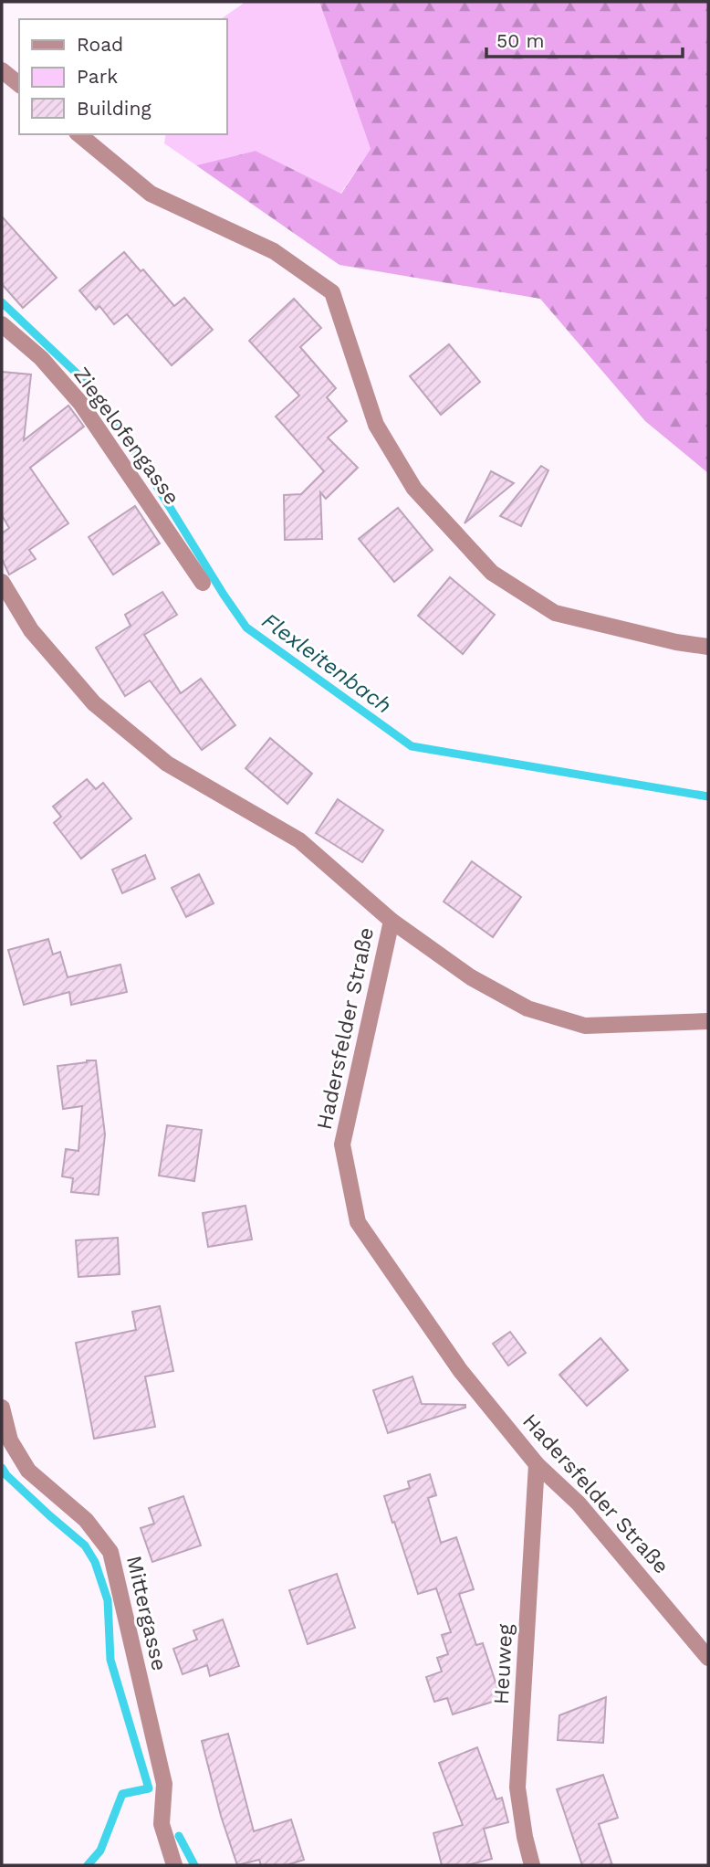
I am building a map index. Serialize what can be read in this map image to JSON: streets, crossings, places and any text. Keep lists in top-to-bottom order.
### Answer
{
  "streets": {
    "street": [
      "Ziegelofengasse",
      "Hadersfelder Straße",
      "Mittergasse",
      "Heuweg"
    ]
  },
  "crossings": [
    ["Hadersfelder Straße", "Heuweg"]
  ],
  "water": ["Flexleitenbach"],
  "legend": ["Road", "Park", "Building"],
  "scale_bar": "50 m"
}
